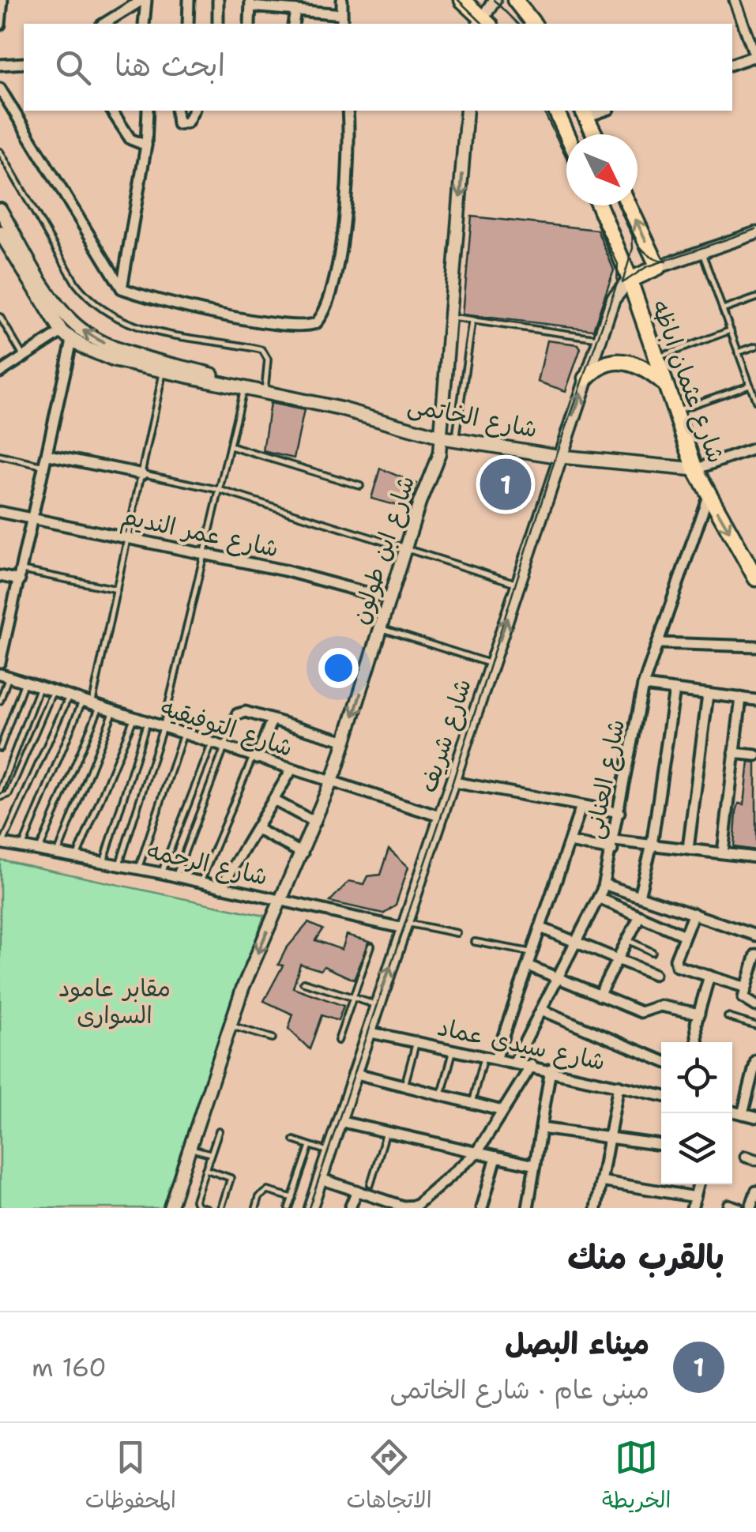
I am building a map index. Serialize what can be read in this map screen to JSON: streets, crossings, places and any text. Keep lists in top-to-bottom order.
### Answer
{
  "streets": {
    "main road": ["شارع عثمان اباظه", "شارع الخاتمى", "شارع شريف"],
    "street": [
      "شارع عمر النديم",
      "شارع ابن طولون",
      "شارع التوفيقيه",
      "شارع العنانى",
      "شارع الرحمه",
      "شارع سيدى عماد"
    ]
  },
  "crossings": [
    ["شارع عثمان اباظه", "شارع الخاتمى"],
    ["شارع عثمان اباظه", "شارع شريف"],
    ["شارع عثمان اباظه", "شارع العنانى"],
    ["شارع الخاتمى", "شارع ابن طولون"],
    ["شارع الخاتمى", "شارع شريف"],
    ["شارع عمر النديم", "شارع ابن طولون"],
    ["شارع ابن طولون", "شارع التوفيقيه"],
    ["شارع ابن طولون", "شارع الرحمه"],
    ["شارع التوفيقيه", "شارع شريف"],
    ["شارع شريف", "شارع الرحمه"],
    ["شارع شريف", "شارع سيدى عماد"],
    ["شارع العنانى", "شارع سيدى عماد"]
  ],
  "one_way": ["شارع ابن طولون"],
  "parks": ["مقابر عامود السوارى"],
  "north": "bottom right",
  "page": {
    "search": "ابحث هنا",
    "pins": "1",
    "heading": "بالقرب منك",
    "list": [
      {
        "mark": "1",
        "name": "ميناء البصل",
        "note": "مبنى عام · شارع الخاتمى",
        "value": "160 m"
      }
    ],
    "nav": ["الخريطة", "الاتجاهات", "المحفوظات"]
  }
}
